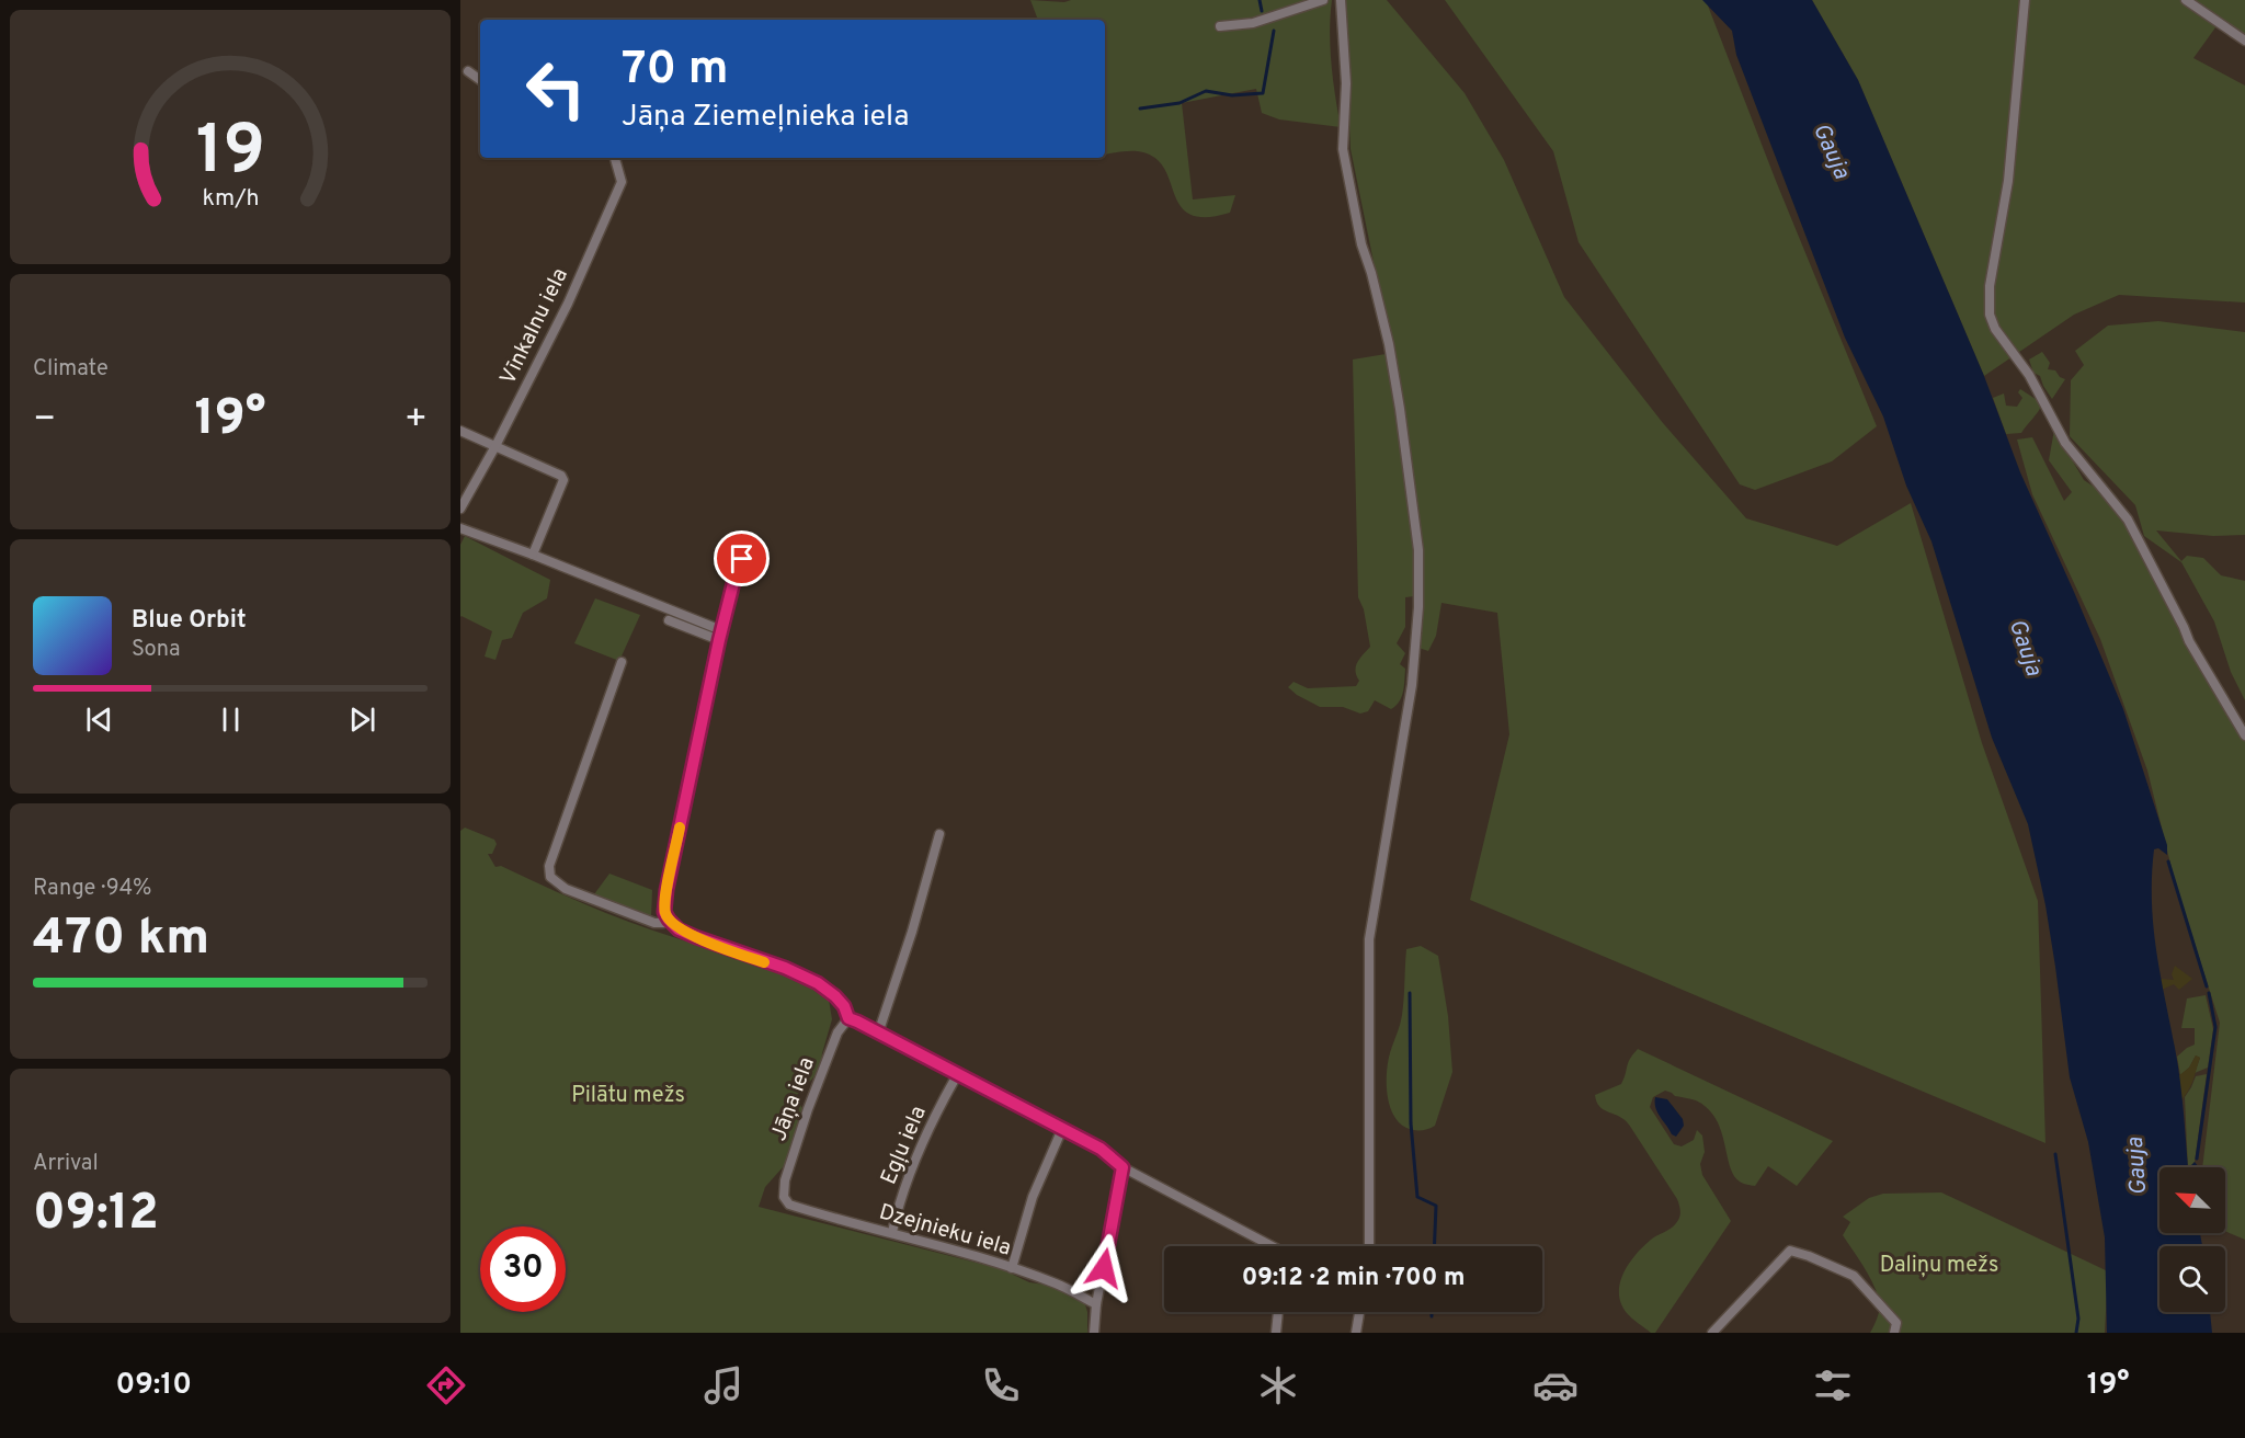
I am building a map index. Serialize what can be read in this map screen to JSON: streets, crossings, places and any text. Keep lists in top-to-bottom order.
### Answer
{
  "streets": {
    "street": [
      "Vīnkalnu iela",
      "Jāņa iela",
      "Egļu iela",
      "Dzejnieku iela"
    ]
  },
  "crossings": [
    ["Jāņa iela", "Dzejnieku iela"],
    ["Egļu iela", "Dzejnieku iela"]
  ],
  "water": ["Gauja"],
  "parks": ["Pilātu mežs", "Daliņu mežs"],
  "north": "top left",
  "page": {
    "turn": ["70 m", "Jāņa Ziemeļnieka iela"],
    "tile": [
      "Climate",
      ["Range · 94%", "470 km"],
      ["Arrival", "09:12"]
    ],
    "heat": ["−", "19°", "+"],
    "song": ["Blue Orbit", "Sona"],
    "limit": "30",
    "trip": "09:12 · 2 min · 700 m",
    "tabs": ["09:10", "19°"],
    "gauge": ["19", "km/h"]
  }
}
